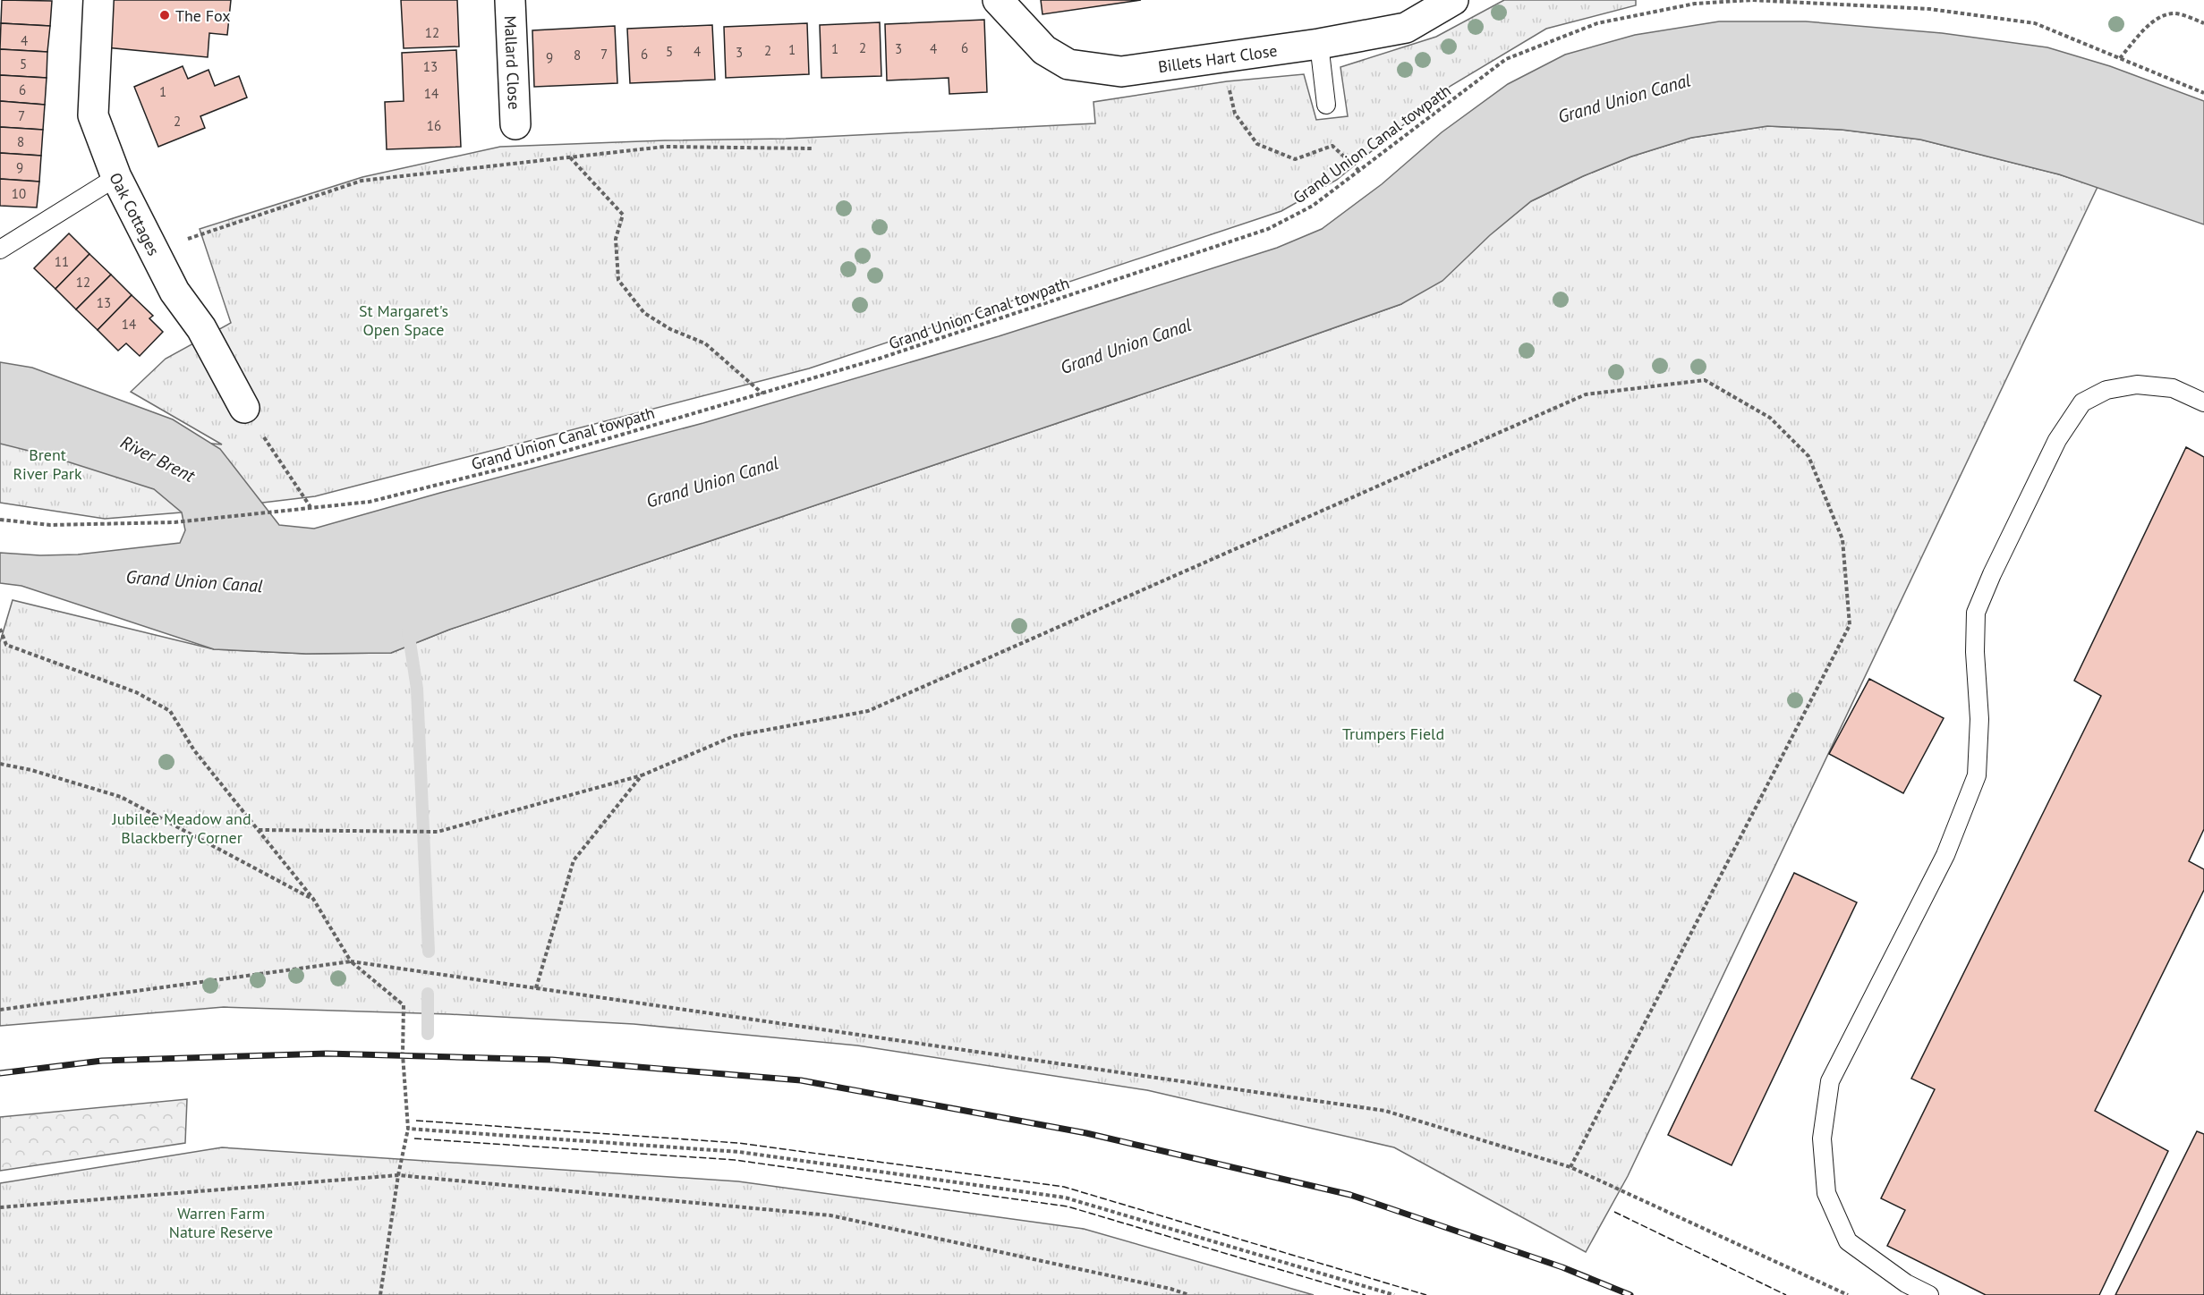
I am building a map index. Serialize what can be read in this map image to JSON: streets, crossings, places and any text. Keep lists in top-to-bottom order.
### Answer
{
  "streets": {
    "street": ["Billets Hart Close", "Mallard Close", "Oak Cottages"],
    "path": ["Grand Union Canal towpath"]
  },
  "water": ["Grand Union Canal", "River Brent"],
  "parks": [
    "St Margaret's Open Space",
    "Brent River Park",
    "Trumpers Field",
    "Jubilee Meadow and Blackberry Corner",
    "Warren Farm Nature Reserve"
  ],
  "places": ["The Fox"],
  "house_numbers": [
    "12",
    "4",
    "2",
    "6",
    "1",
    "3",
    "4",
    "1",
    "2",
    "5",
    "4",
    "3",
    "7",
    "6",
    "8",
    "9",
    "5",
    "13",
    "6",
    "1",
    "14",
    "7",
    "2",
    "16",
    "8",
    "9",
    "10",
    "11",
    "12",
    "13",
    "14"
  ]
}
